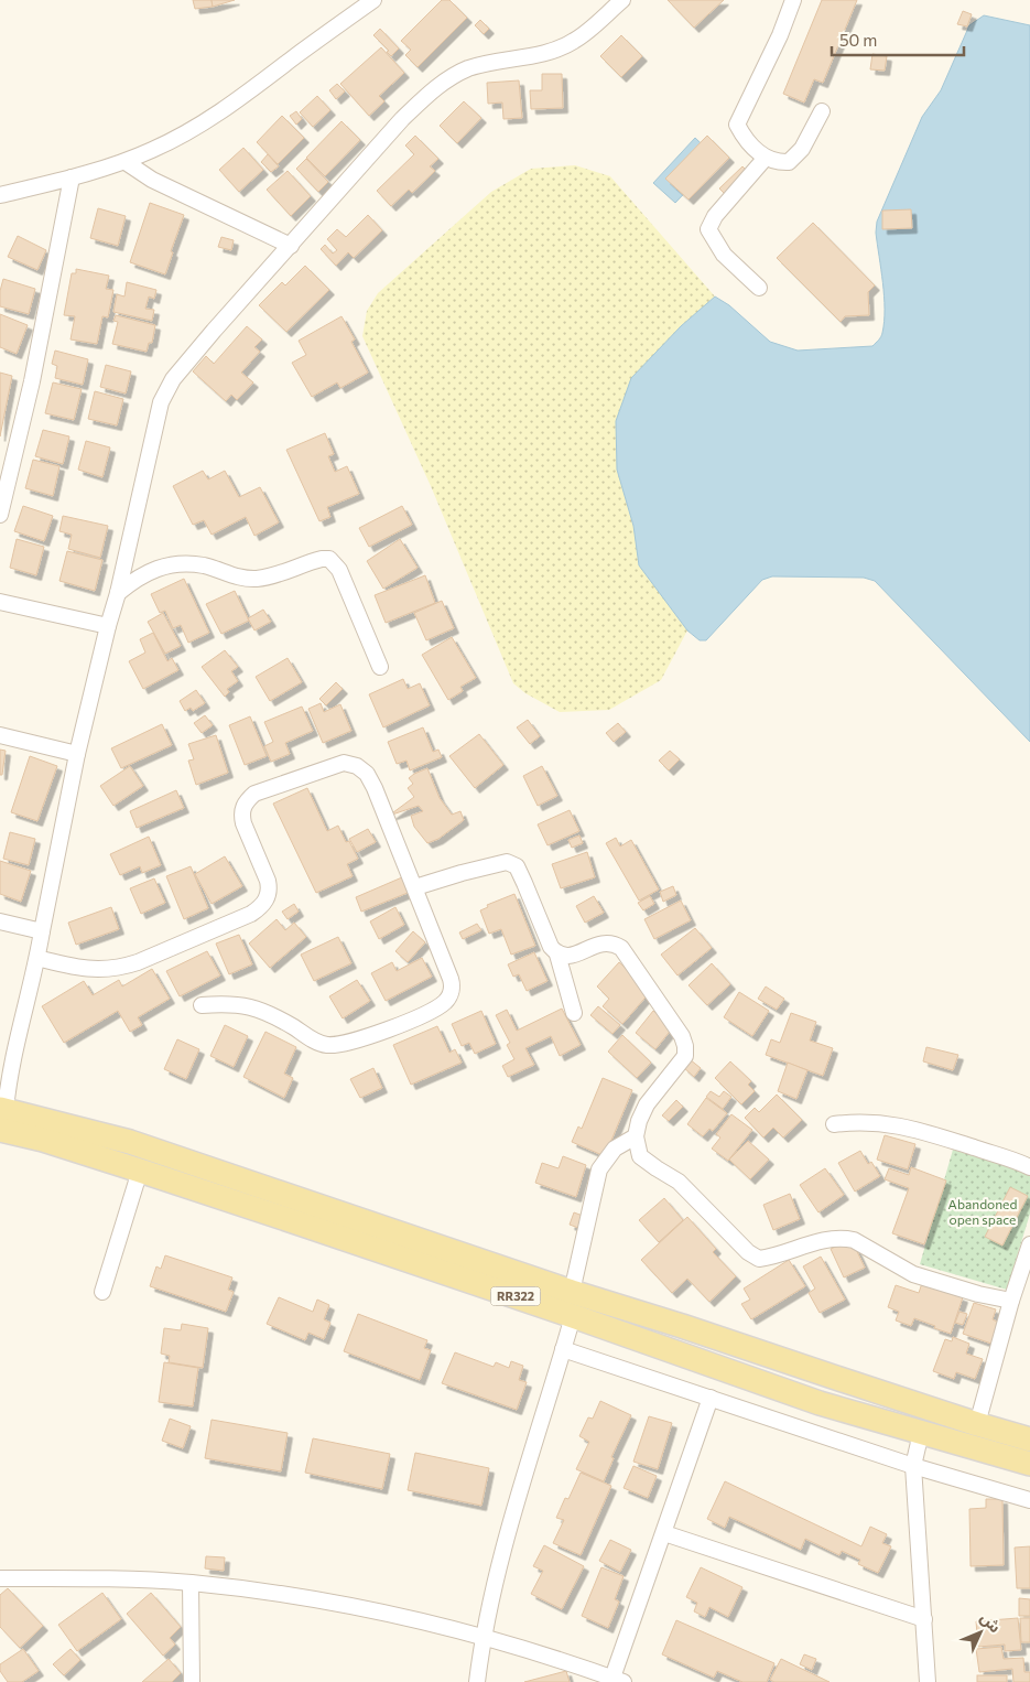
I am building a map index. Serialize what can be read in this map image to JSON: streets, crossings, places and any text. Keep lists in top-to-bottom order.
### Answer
{
  "streets": {
    "main road": ["RR322"]
  },
  "parks": ["Abandoned open space"],
  "scale_bar": "50 m",
  "north": "top right"
}
